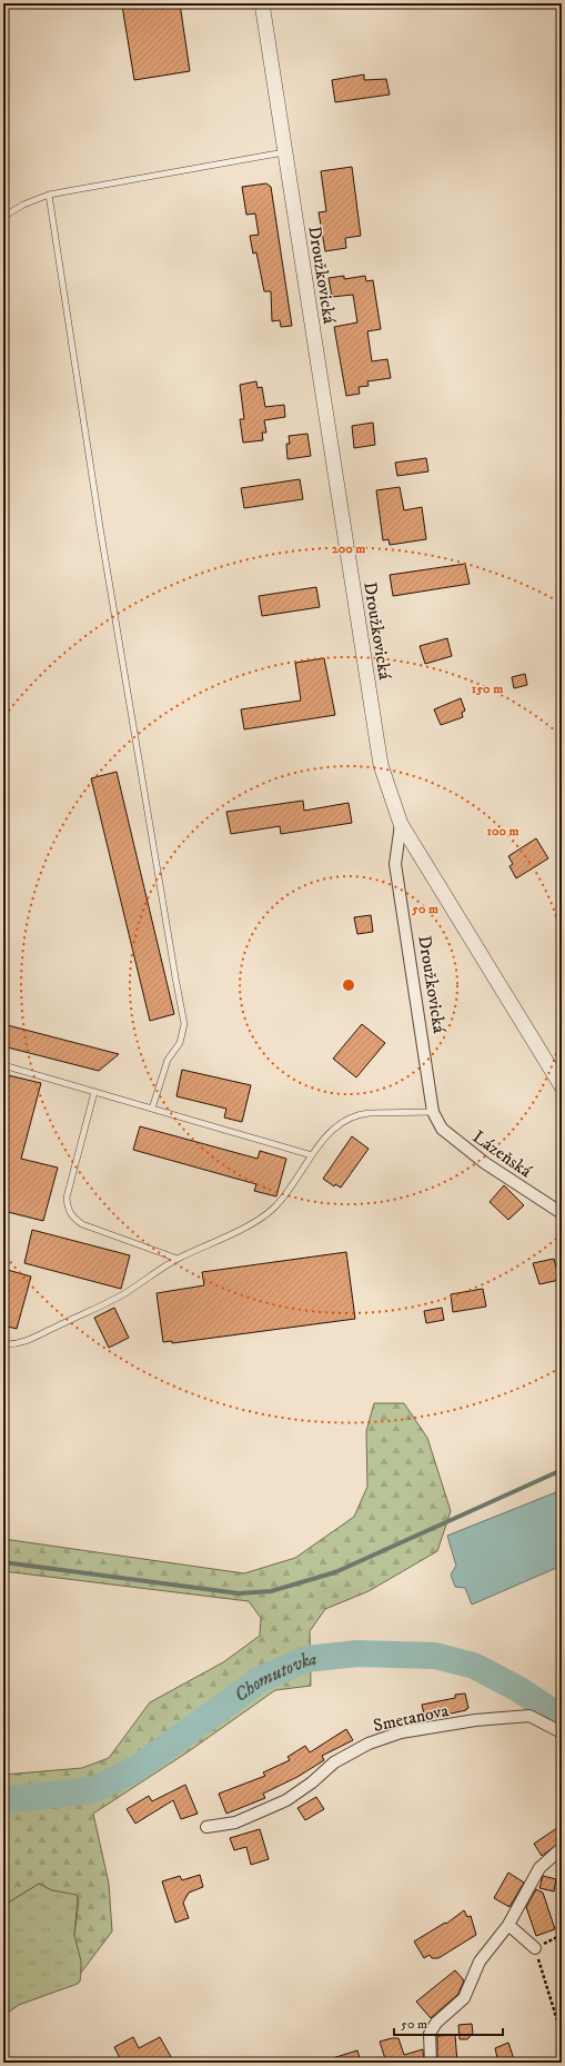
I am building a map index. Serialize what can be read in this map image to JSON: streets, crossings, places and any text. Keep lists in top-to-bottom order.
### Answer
{
  "streets": {
    "street": ["Droužkovická", "Lázeňská", "Smetanova"]
  },
  "crossings": [
    ["Droužkovická", "Lázeňská"]
  ],
  "water": ["Chomutovka"],
  "scale_bar": "50 m",
  "rings": [
    "200 m",
    "150 m",
    "100 m",
    "50 m"
  ]
}
